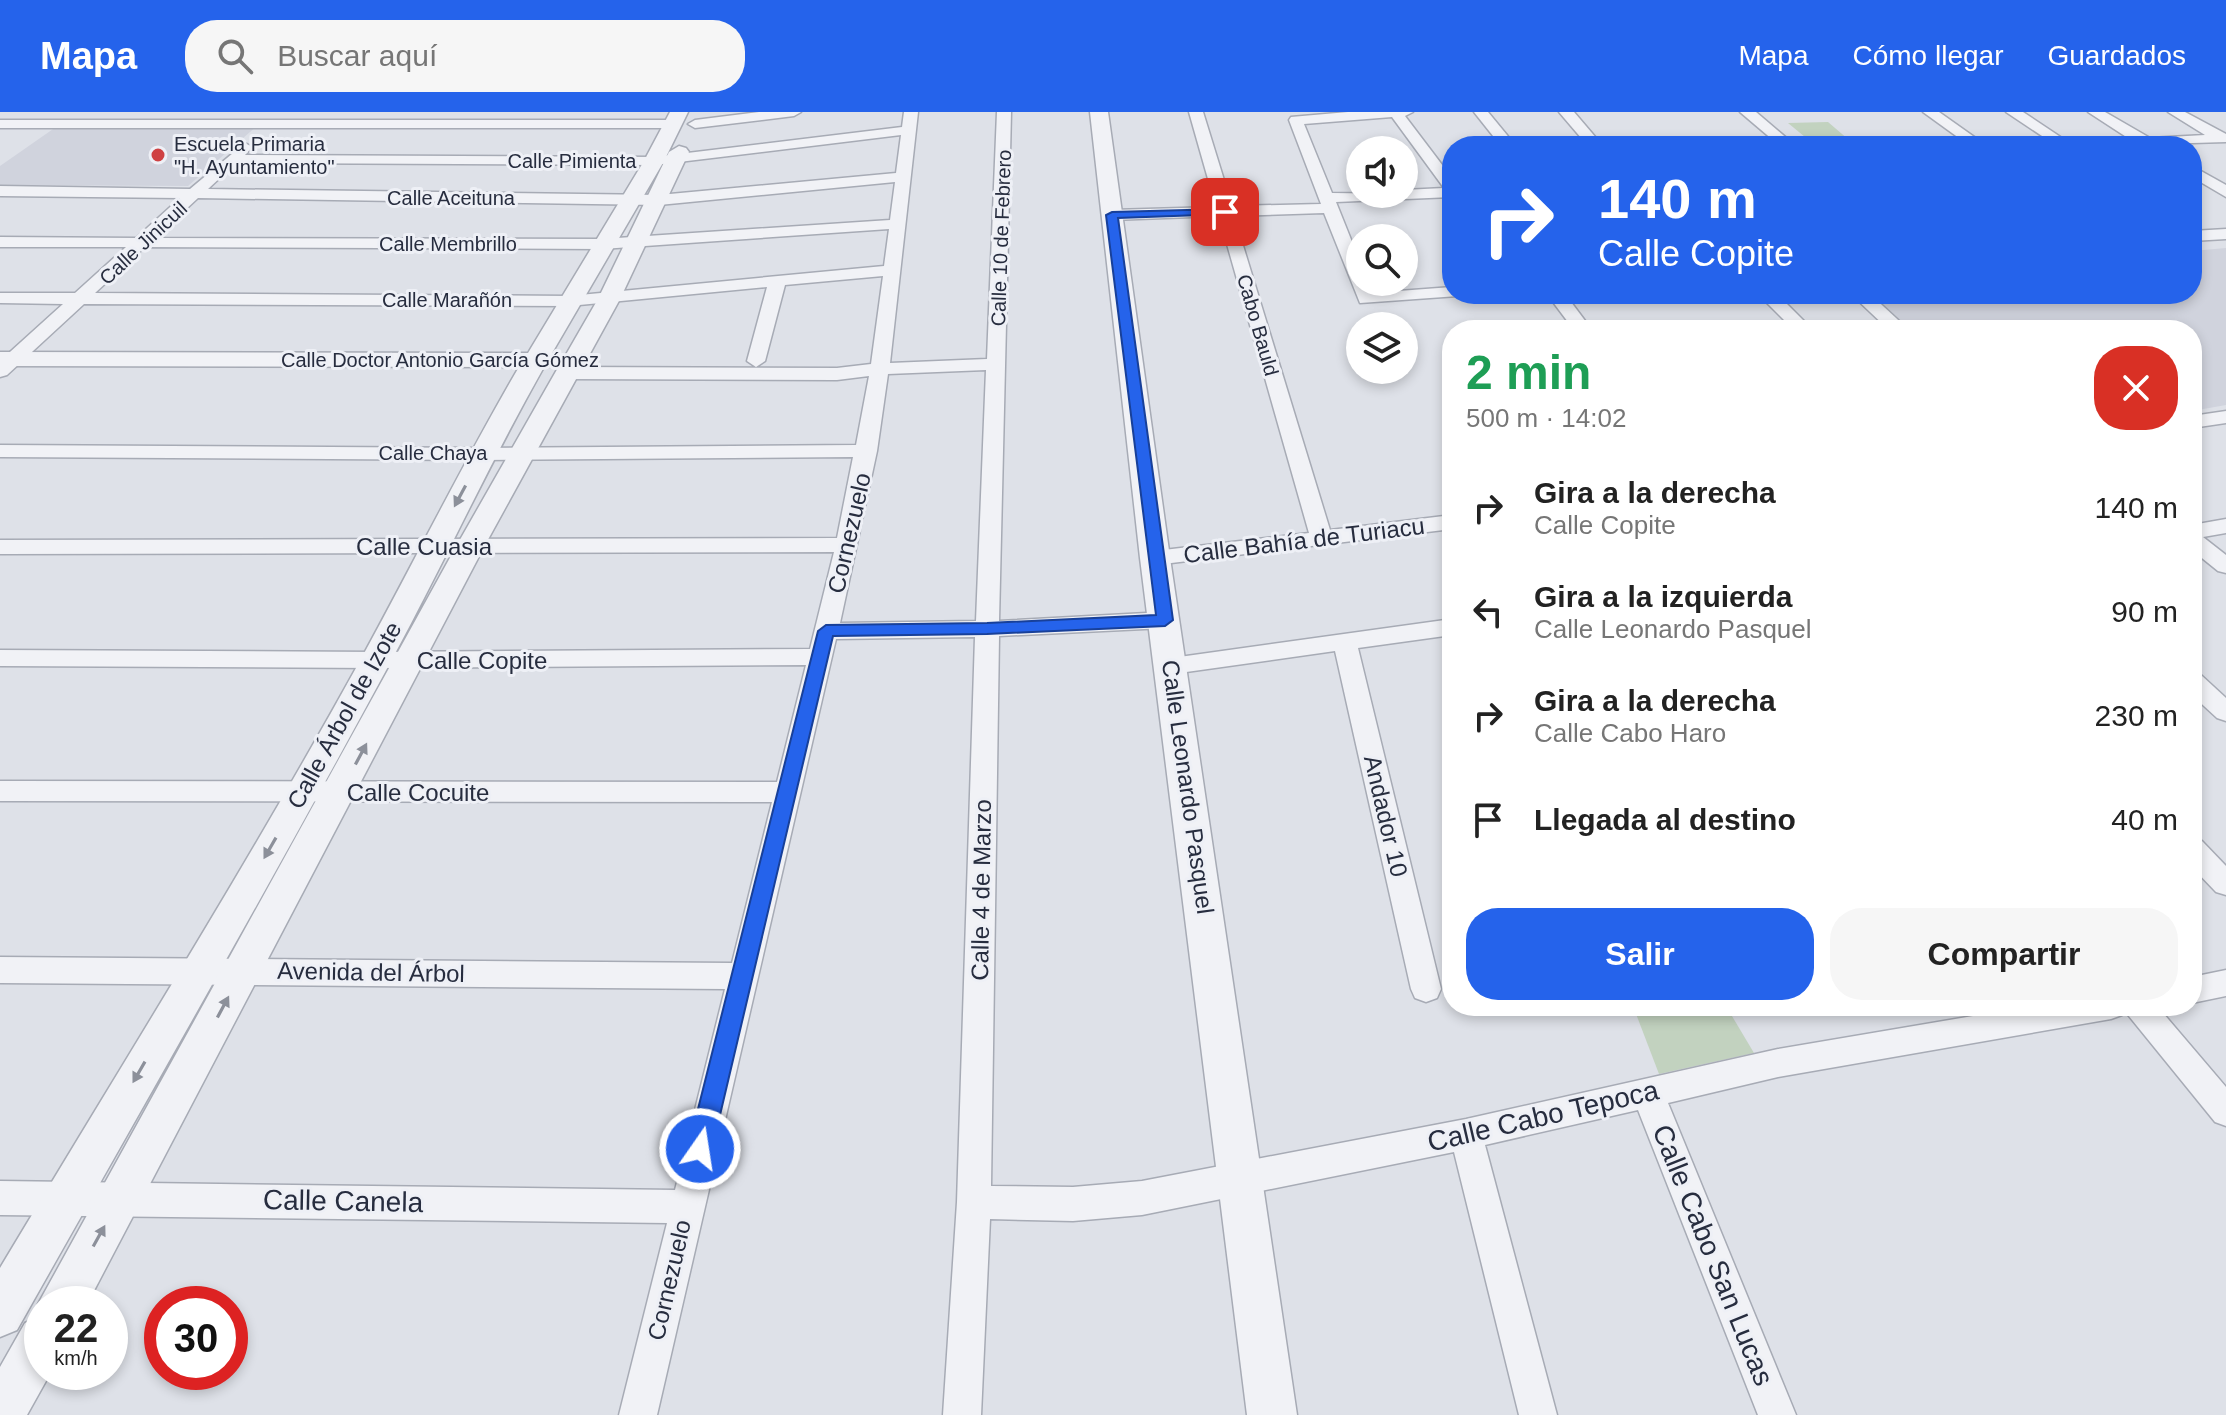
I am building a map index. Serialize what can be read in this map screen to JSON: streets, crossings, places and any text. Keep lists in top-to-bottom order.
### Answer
{
  "streets": {
    "street": [
      "Calle Pimienta",
      "Calle Aceituna",
      "Calle 10 de Febrero",
      "Calle Jinicuil",
      "Calle Membrillo",
      "Calle Marañón",
      "Cabo Bauld",
      "Calle Doctor Antonio García Gómez",
      "Calle Chaya",
      "Cornezuelo",
      "Calle Bahía de Turiacu",
      "Calle Cuasia",
      "Calle Copite",
      "Calle Árbol de Izote",
      "Calle Leonardo Pasquel",
      "Calle Cocuite",
      "Andador 10",
      "Calle 4 de Marzo",
      "Avenida del Árbol",
      "Calle Cabo Tepoca",
      "Calle Canela",
      "Calle Cabo San Lucas"
    ]
  },
  "crossings": [
    ["Calle Pimienta", "Calle Jinicuil"],
    ["Calle Pimienta", "Cornezuelo"],
    ["Calle Pimienta", "Calle Árbol de Izote"],
    ["Calle Aceituna", "Calle Jinicuil"],
    ["Calle Aceituna", "Cornezuelo"],
    ["Calle Aceituna", "Calle Árbol de Izote"],
    ["Calle 10 de Febrero", "Calle Doctor Antonio García Gómez"],
    ["Calle 10 de Febrero", "Calle 4 de Marzo"],
    ["Calle Jinicuil", "Calle Membrillo"],
    ["Calle Jinicuil", "Calle Marañón"],
    ["Calle Jinicuil", "Calle Doctor Antonio García Gómez"],
    ["Calle Membrillo", "Cornezuelo"],
    ["Calle Membrillo", "Calle Árbol de Izote"],
    ["Calle Marañón", "Cornezuelo"],
    ["Calle Marañón", "Calle Árbol de Izote"],
    ["Cabo Bauld", "Calle Bahía de Turiacu"],
    ["Calle Doctor Antonio García Gómez", "Cornezuelo"],
    ["Calle Doctor Antonio García Gómez", "Calle Árbol de Izote"],
    ["Calle Doctor Antonio García Gómez", "Calle 4 de Marzo"],
    ["Calle Chaya", "Cornezuelo"],
    ["Calle Chaya", "Calle Árbol de Izote"],
    ["Cornezuelo", "Calle Cuasia"],
    ["Cornezuelo", "Calle Copite"],
    ["Cornezuelo", "Calle Cocuite"],
    ["Cornezuelo", "Avenida del Árbol"],
    ["Cornezuelo", "Calle Canela"],
    ["Calle Bahía de Turiacu", "Calle Leonardo Pasquel"],
    ["Calle Cuasia", "Calle Árbol de Izote"],
    ["Calle Copite", "Calle Árbol de Izote"],
    ["Calle Árbol de Izote", "Calle Cocuite"],
    ["Calle Árbol de Izote", "Avenida del Árbol"],
    ["Calle Árbol de Izote", "Calle Canela"],
    ["Calle Leonardo Pasquel", "Calle Cabo Tepoca"],
    ["Calle 4 de Marzo", "Calle Cabo Tepoca"],
    ["Calle Cabo Tepoca", "Calle Cabo San Lucas"]
  ],
  "places": ["Escuela Primaria \"H. Ayuntamiento\""],
  "page": {
    "header": "Mapa",
    "search": "Buscar aquí",
    "nav": ["Mapa", "Cómo llegar", "Guardados"],
    "turn": ["140 m", "Calle Copite"],
    "heading": ["2 min", "500 m · 14:02"],
    "list": [
      {
        "name": "Gira a la derecha",
        "note": "Calle Copite",
        "value": "140 m"
      },
      {
        "name": "Gira a la izquierda",
        "note": "Calle Leonardo Pasquel",
        "value": "90 m"
      },
      {
        "name": "Gira a la derecha",
        "note": "Calle Cabo Haro",
        "value": "230 m"
      },
      {
        "name": "Llegada al destino",
        "value": "40 m"
      }
    ],
    "buttons": ["Salir", "Compartir"],
    "speed": "22 km/h",
    "limit": "30"
  }
}
